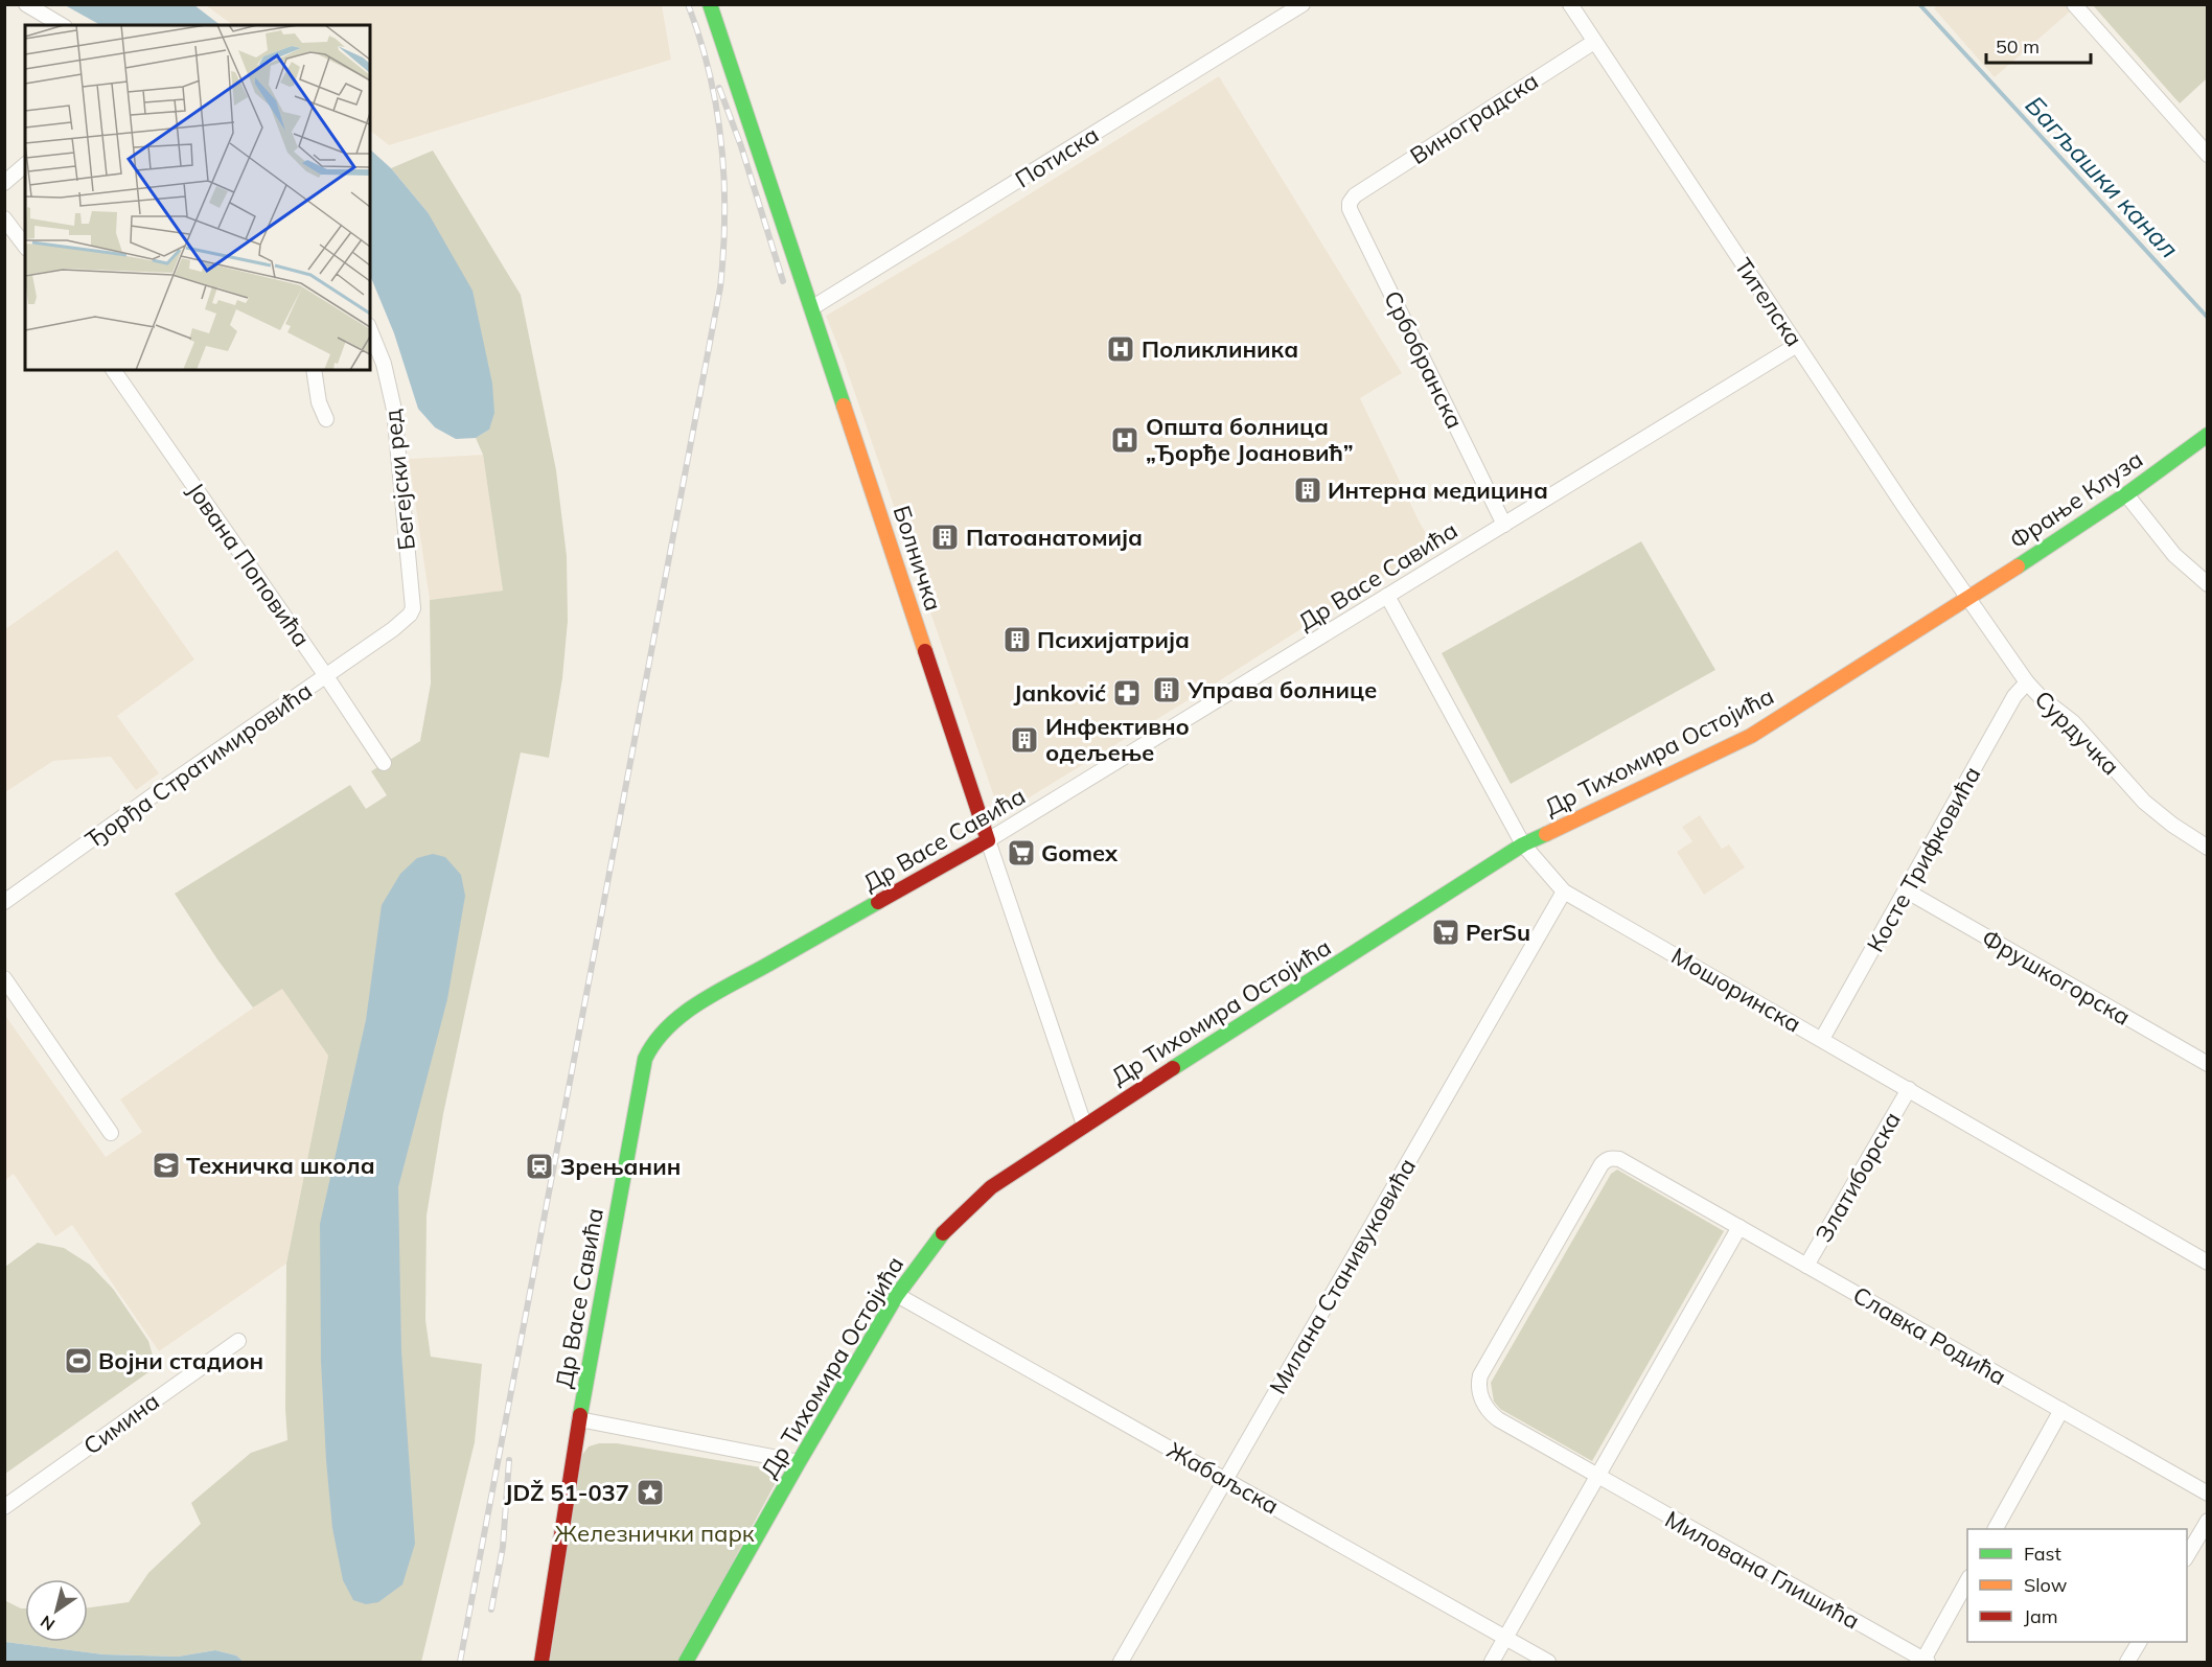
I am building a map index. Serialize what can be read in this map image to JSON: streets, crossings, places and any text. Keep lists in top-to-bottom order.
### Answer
{
  "streets": {
    "street": [
      "Виноградска",
      "Потиска",
      "Тителска",
      "Србобранска",
      "Бегејски ред",
      "Фрање Клуза",
      "Болничка",
      "Јована Поповића",
      "Др Васе Савића",
      "Сурдучка",
      "Др Тихомира Остојића",
      "Ђорђа Стратимировића",
      "Косте Трифковића",
      "Фрушкогорска",
      "Мошоринска",
      "Златиборска",
      "Милана Станивуковића",
      "Славка Родића",
      "Симина",
      "Жабаљска",
      "Милована Глишића"
    ]
  },
  "crossings": [
    ["Виноградска", "Тителска"],
    ["Виноградска", "Србобранска"],
    ["Потиска", "Болничка"],
    ["Тителска", "Фрање Клуза"],
    ["Тителска", "Др Васе Савића"],
    ["Тителска", "Сурдучка"],
    ["Тителска", "Др Тихомира Остојића"],
    ["Србобранска", "Др Васе Савића"],
    ["Бегејски ред", "Ђорђа Стратимировића"],
    ["Фрање Клуза", "Сурдучка"],
    ["Фрање Клуза", "Др Тихомира Остојића"],
    ["Болничка", "Др Васе Савића"],
    ["Болничка", "Др Тихомира Остојића"],
    ["Јована Поповића", "Ђорђа Стратимировића"],
    ["Др Васе Савића", "Мошоринска"],
    ["Сурдучка", "Др Тихомира Остојића"],
    ["Сурдучка", "Косте Трифковића"],
    ["Др Тихомира Остојића", "Мошоринска"],
    ["Др Тихомира Остојића", "Жабаљска"],
    ["Косте Трифковића", "Фрушкогорска"],
    ["Косте Трифковића", "Мошоринска"],
    ["Мошоринска", "Златиборска"],
    ["Мошоринска", "Милана Станивуковића"],
    ["Златиборска", "Славка Родића"],
    ["Милана Станивуковића", "Жабаљска"],
    ["Славка Родића", "Милована Глишића"]
  ],
  "water": ["Багљашки канал"],
  "parks": ["Железнички парк"],
  "places": {
    "hospital": ["Поликлиника", "Општа болница „Ђорђе Јоановић”"],
    "building": [
      "Интерна медицина",
      "Патоанатомија",
      "Психијатрија",
      "Управа болнице",
      "Инфективно одељење"
    ],
    "pharmacy": ["Janković"],
    "supermarket": ["Gomex", "PerSu"],
    "school or university": ["Техничка школа"],
    "station": ["Зрењанин"],
    "sports": ["Војни стадион"],
    "place": ["JDŽ 51-037"]
  },
  "legend": ["Fast", "Slow", "Jam"],
  "scale_bar": "50 m",
  "north": "bottom left"
}
